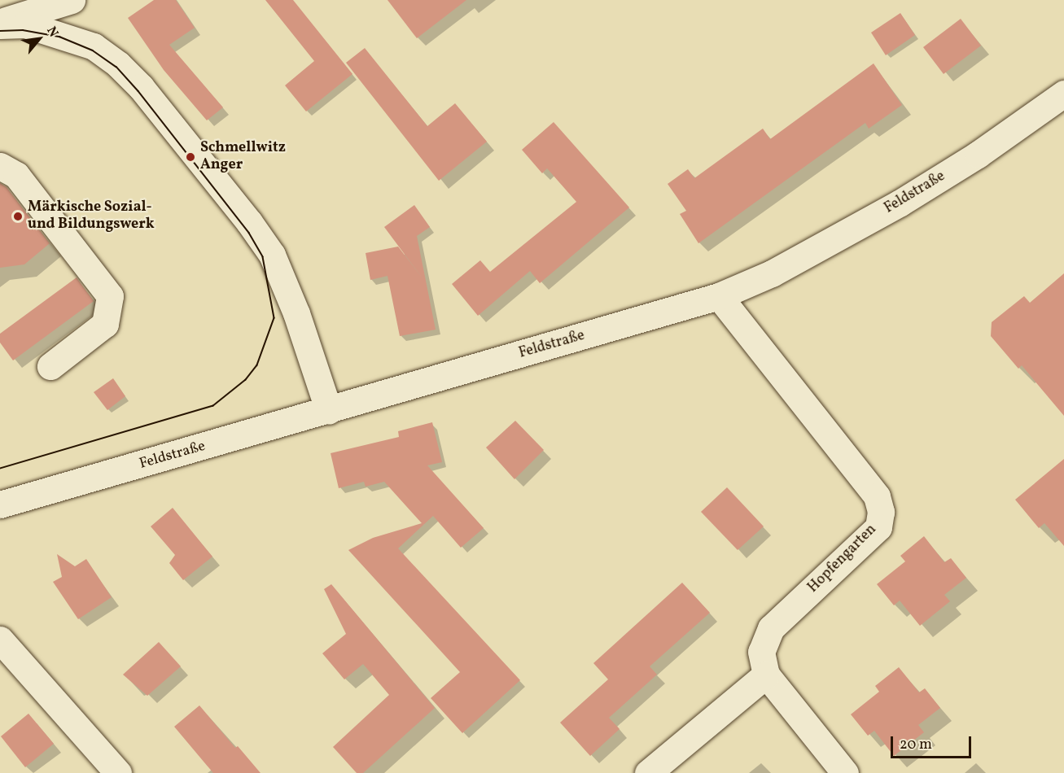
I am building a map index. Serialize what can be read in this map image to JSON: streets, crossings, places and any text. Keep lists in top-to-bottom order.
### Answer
{
  "streets": {
    "street": ["Feldstraße", "Hopfengarten"]
  },
  "crossings": [
    ["Feldstraße", "Hopfengarten"]
  ],
  "places": ["Schmellwitz Anger", "Märkische Sozial- und Bildungswerk"],
  "scale_bar": "20 m",
  "north": "top right"
}
